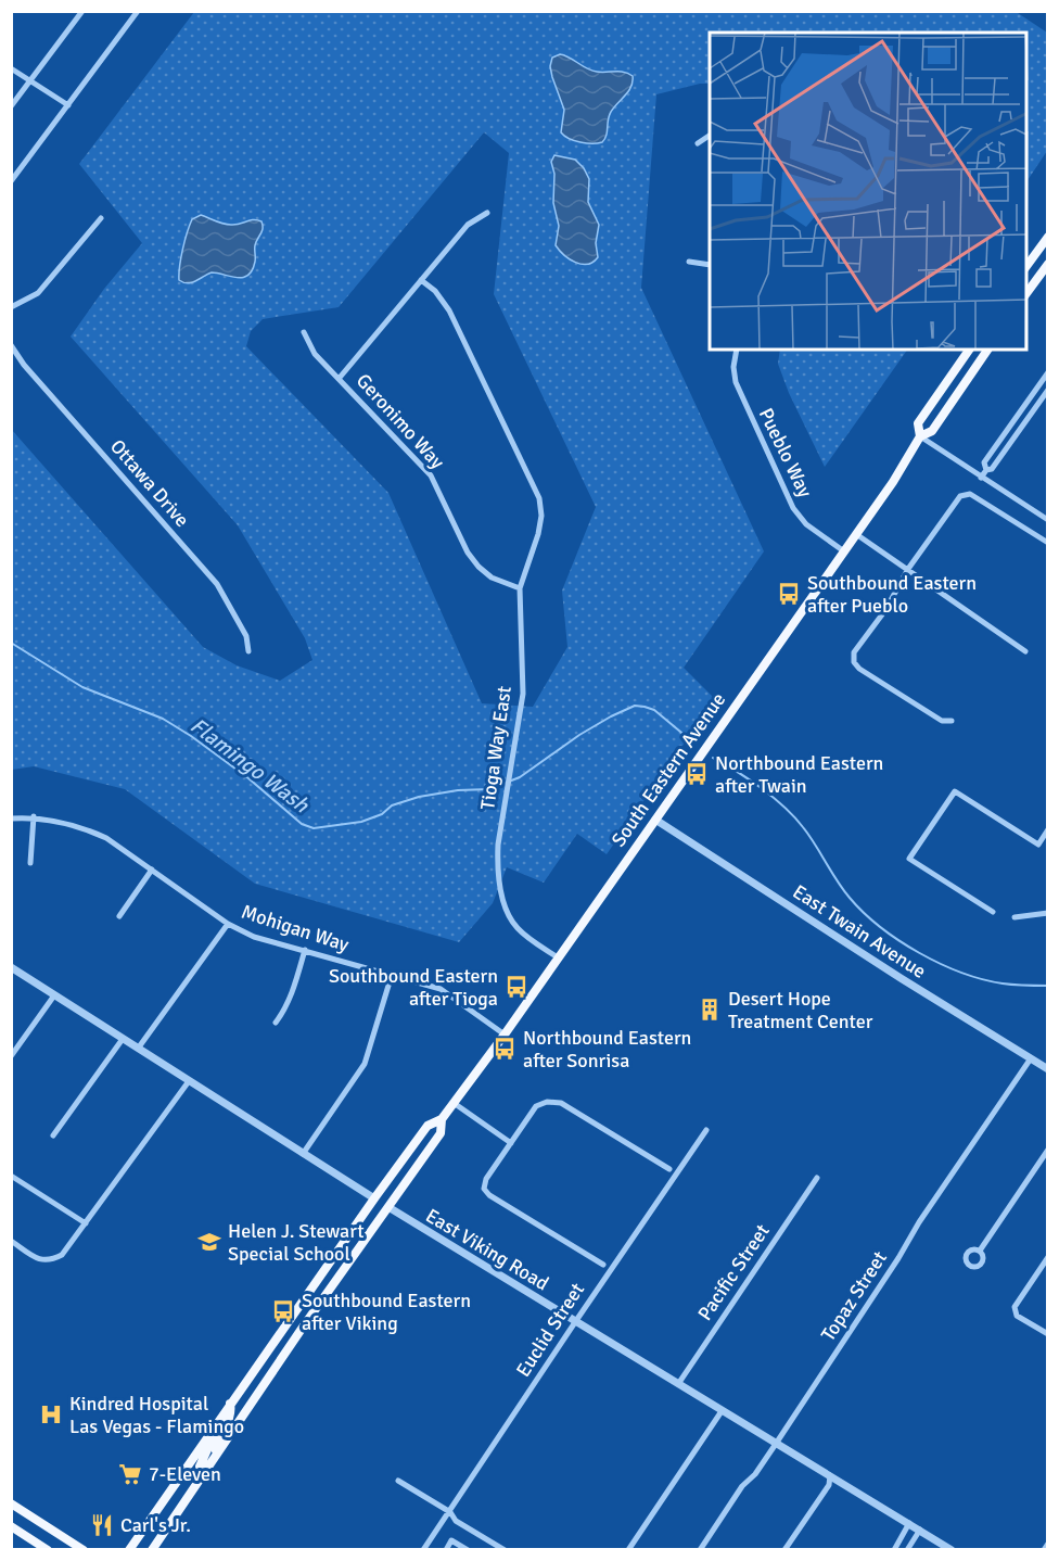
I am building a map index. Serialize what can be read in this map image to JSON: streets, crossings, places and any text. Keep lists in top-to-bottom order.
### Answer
{
  "streets": {
    "main road": ["South Eastern Avenue"],
    "street": [
      "Geronimo Way",
      "Pueblo Way",
      "Ottawa Drive",
      "Tioga Way East",
      "Mohigan Way",
      "East Twain Avenue",
      "East Viking Road",
      "Pacific Street",
      "Topaz Street",
      "Euclid Street"
    ]
  },
  "crossings": [
    ["Geronimo Way", "Tioga Way East"],
    ["Pueblo Way", "South Eastern Avenue"],
    ["Tioga Way East", "South Eastern Avenue"],
    ["South Eastern Avenue", "Mohigan Way"],
    ["South Eastern Avenue", "East Twain Avenue"],
    ["South Eastern Avenue", "East Viking Road"],
    ["East Twain Avenue", "Topaz Street"],
    ["East Viking Road", "Pacific Street"],
    ["East Viking Road", "Topaz Street"],
    ["East Viking Road", "Euclid Street"]
  ],
  "water": ["Flamingo Wash"],
  "places": {
    "bus stop": [
      "Southbound Eastern after Pueblo",
      "Northbound Eastern after Twain",
      "Southbound Eastern after Tioga",
      "Northbound Eastern after Sonrisa",
      "Southbound Eastern after Viking"
    ],
    "building": ["Desert Hope Treatment Center"],
    "school or university": ["Helen J. Stewart Special School"],
    "hospital": ["Kindred Hospital Las Vegas - Flamingo"],
    "supermarket": ["7-Eleven"],
    "restaurant": ["Carl's Jr."]
  }
}
